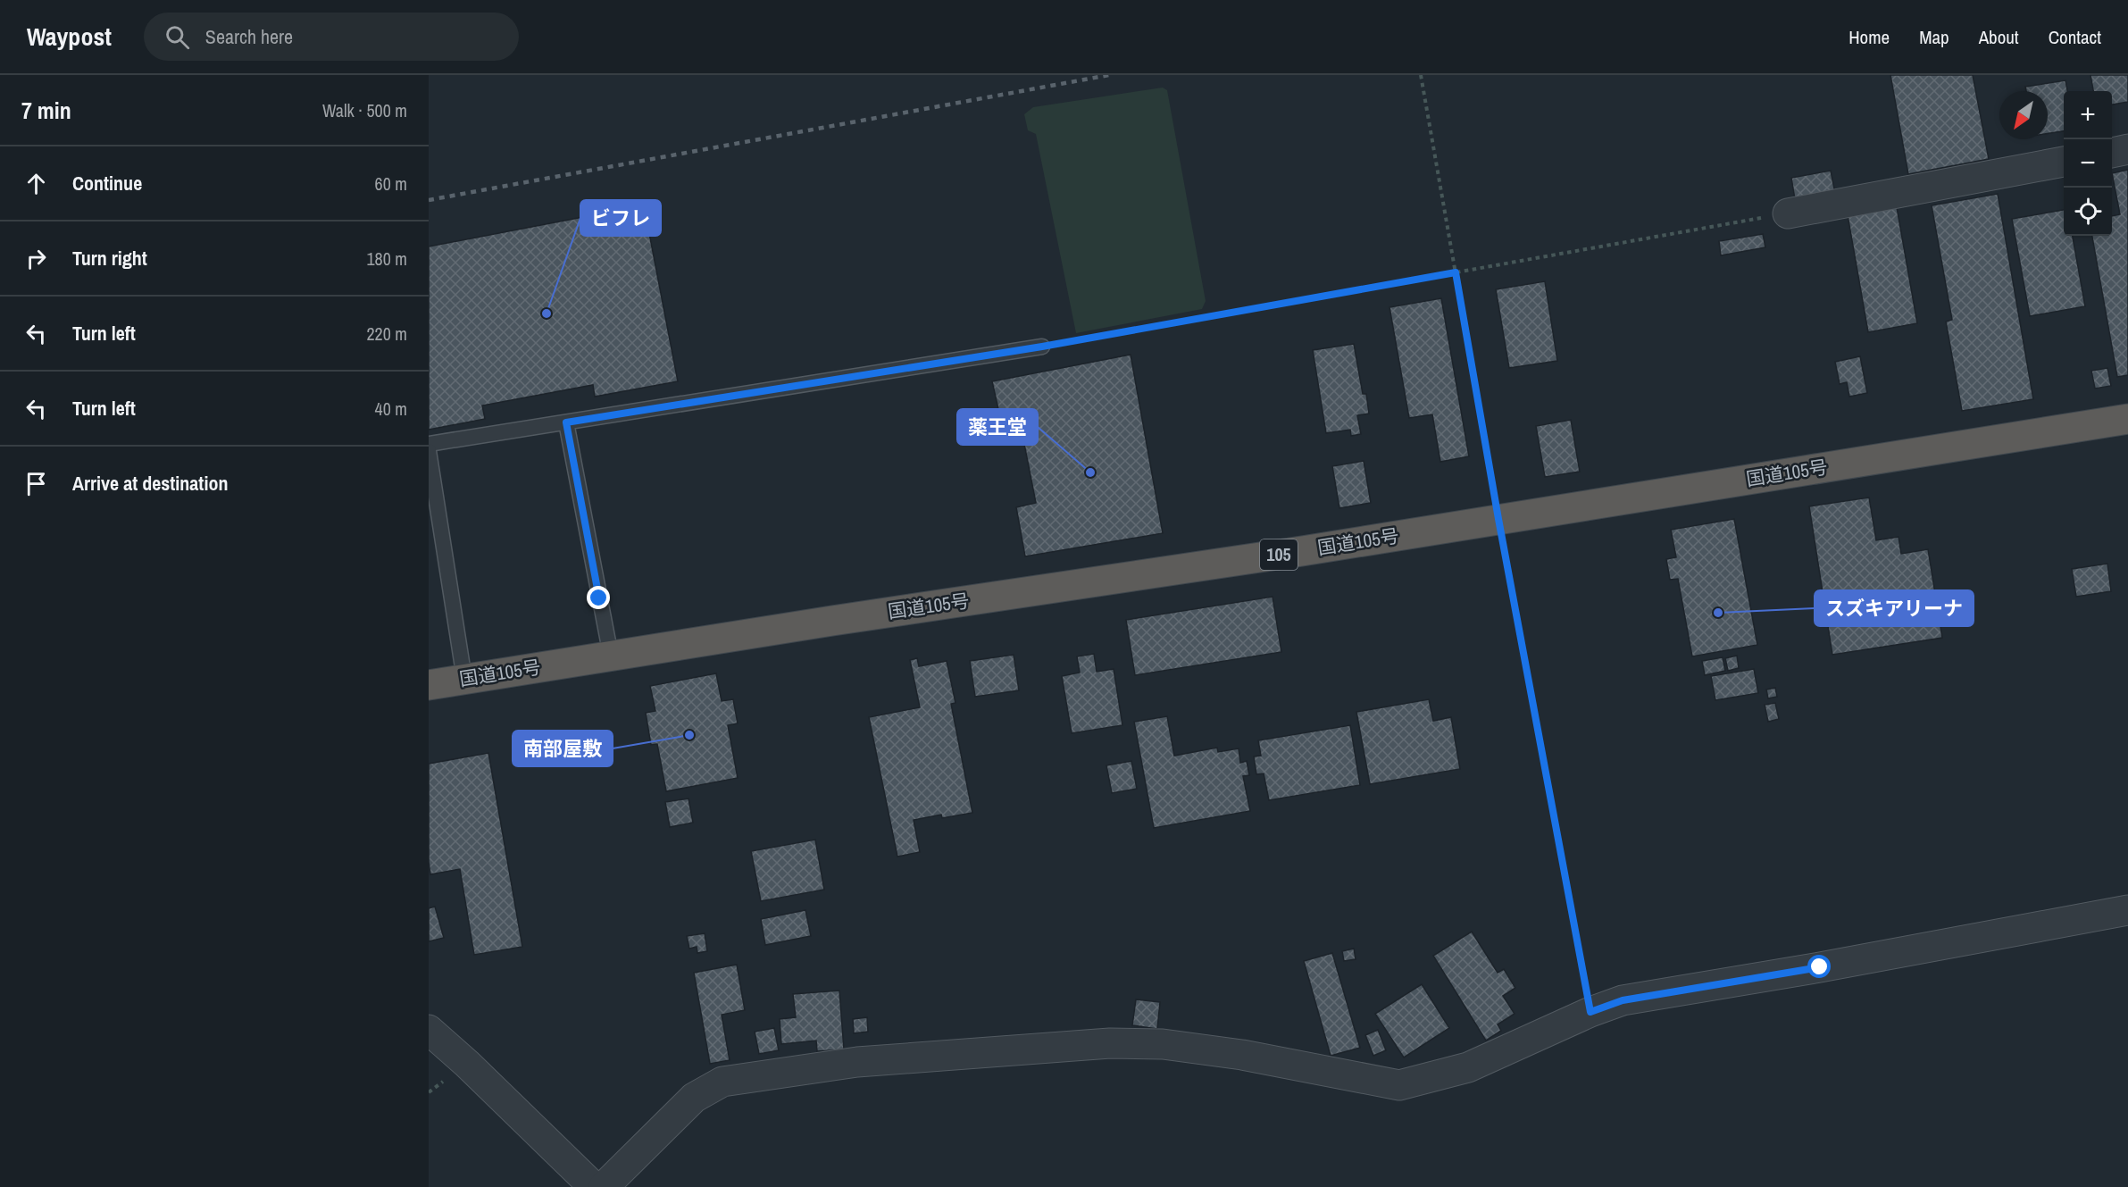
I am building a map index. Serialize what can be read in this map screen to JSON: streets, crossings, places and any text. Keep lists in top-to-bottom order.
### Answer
{
  "streets": {
    "highway": ["国道105号", "105"]
  },
  "places": [
    "ビフレ",
    "薬王堂",
    "スズキアリーナ",
    "南部屋敷"
  ],
  "north": "bottom left",
  "page": {
    "header": "Waypost",
    "search": "Search here",
    "nav": [
      "Home",
      "Map",
      "About",
      "Contact"
    ],
    "heading": ["7 min", "Walk · 500 m"],
    "map_buttons": ["+", "−"],
    "list": [
      ["Continue", "60 m"],
      ["Turn right", "180 m"],
      ["Turn left", "220 m"],
      ["Turn left", "40 m"],
      "Arrive at destination"
    ]
  }
}
